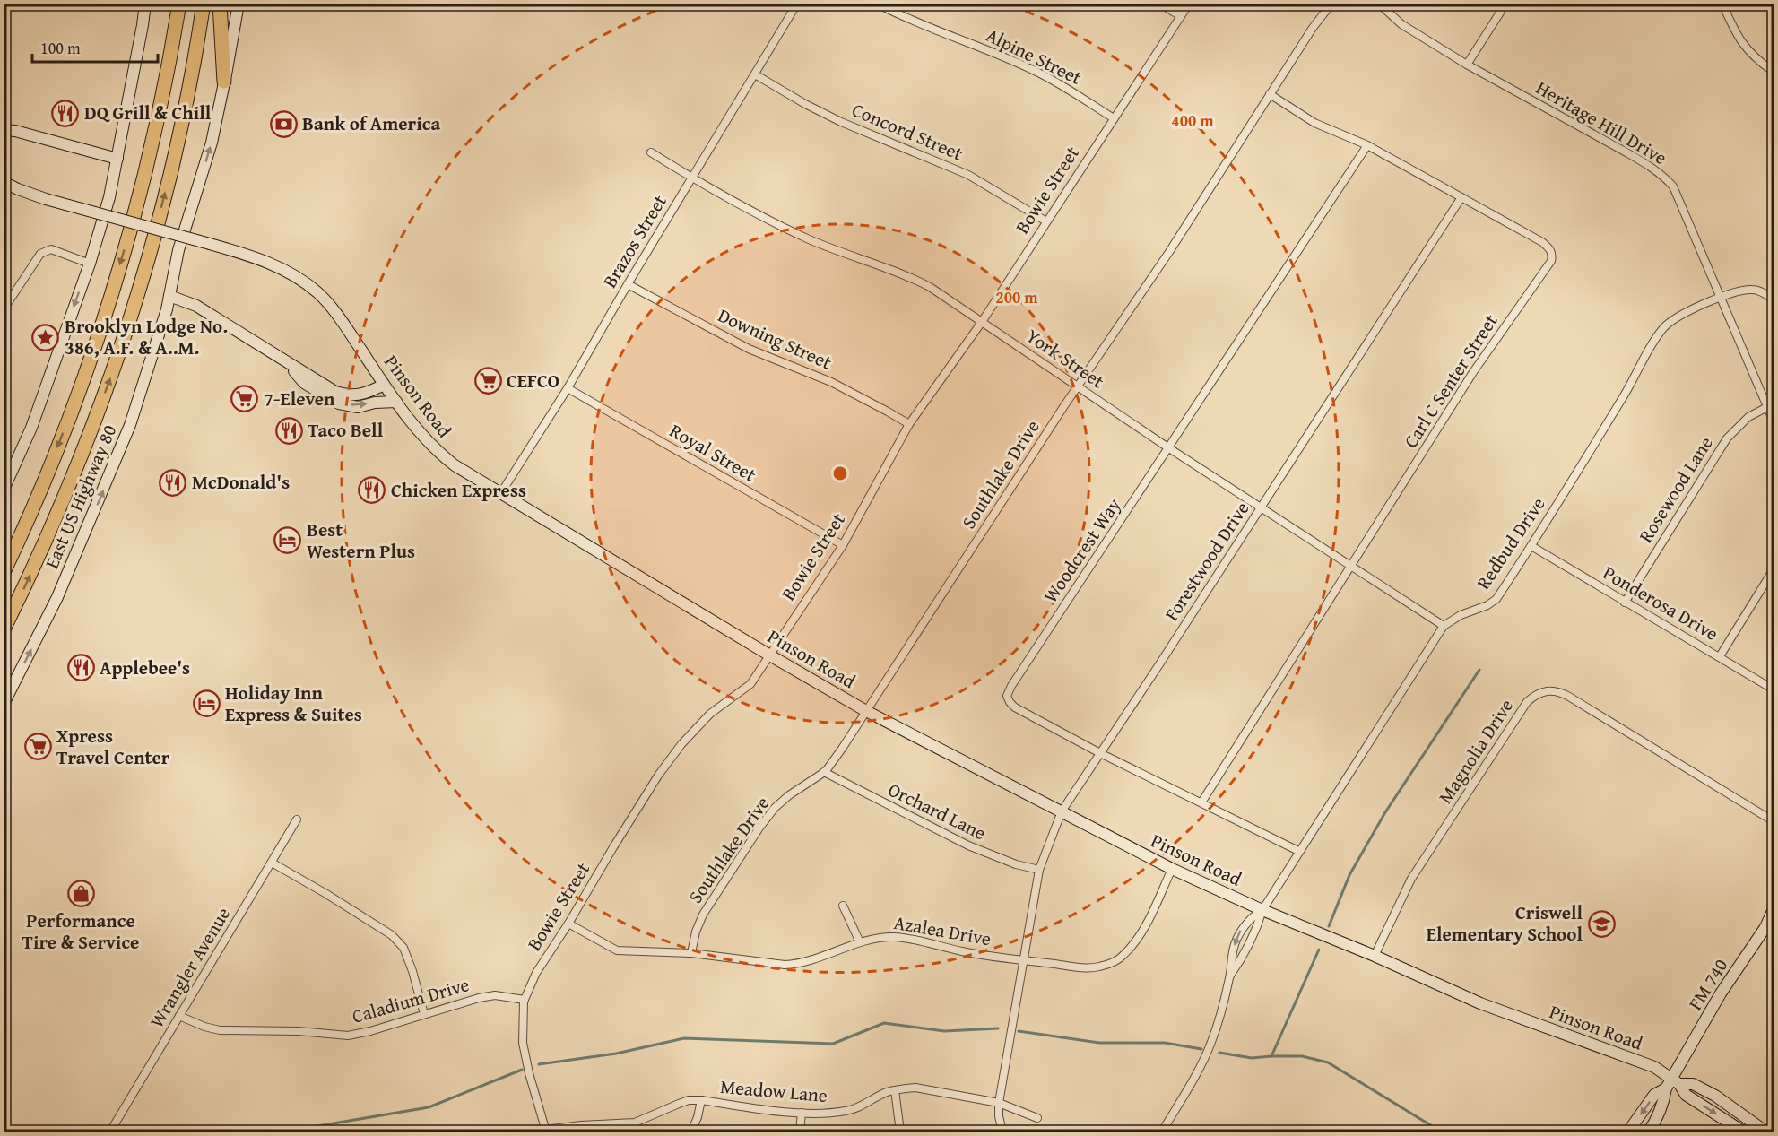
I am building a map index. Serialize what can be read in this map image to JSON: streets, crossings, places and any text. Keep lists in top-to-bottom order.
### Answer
{
  "streets": {
    "main road": ["Pinson Road", "East US Highway 80", "FM 740"],
    "street": [
      "Alpine Street",
      "Heritage Hill Drive",
      "Concord Street",
      "Bowie Street",
      "Brazos Street",
      "Downing Street",
      "York Street",
      "Carl C Senter Street",
      "Royal Street",
      "Southlake Drive",
      "Rosewood Lane",
      "Redbud Drive",
      "Woodcrest Way",
      "Forestwood Drive",
      "Ponderosa Drive",
      "Magnolia Drive",
      "Orchard Lane",
      "Azalea Drive",
      "Wrangler Avenue",
      "Caladium Drive",
      "Meadow Lane"
    ]
  },
  "crossings": [
    ["Alpine Street", "Bowie Street"],
    ["Heritage Hill Drive", "Rosewood Lane"],
    ["Heritage Hill Drive", "Redbud Drive"],
    ["Concord Street", "Bowie Street"],
    ["Concord Street", "Brazos Street"],
    ["Bowie Street", "Downing Street"],
    ["Bowie Street", "York Street"],
    ["Bowie Street", "Pinson Road"],
    ["Bowie Street", "Royal Street"],
    ["Bowie Street", "Azalea Drive"],
    ["Bowie Street", "Caladium Drive"],
    ["Bowie Street", "Meadow Lane"],
    ["Brazos Street", "Downing Street"],
    ["Brazos Street", "York Street"],
    ["Brazos Street", "Pinson Road"],
    ["Brazos Street", "Royal Street"],
    ["York Street", "Carl C Senter Street"],
    ["York Street", "Southlake Drive"],
    ["York Street", "Redbud Drive"],
    ["York Street", "Woodcrest Way"],
    ["York Street", "Forestwood Drive"],
    ["Carl C Senter Street", "Southlake Drive"],
    ["Carl C Senter Street", "Woodcrest Way"],
    ["Carl C Senter Street", "Forestwood Drive"],
    ["Pinson Road", "Southlake Drive"],
    ["Pinson Road", "Redbud Drive"],
    ["Pinson Road", "Forestwood Drive"],
    ["Pinson Road", "Magnolia Drive"],
    ["Pinson Road", "Azalea Drive"],
    ["Pinson Road", "FM 740"],
    ["Southlake Drive", "Orchard Lane"],
    ["Southlake Drive", "Azalea Drive"],
    ["Rosewood Lane", "Ponderosa Drive"],
    ["Redbud Drive", "Woodcrest Way"],
    ["Redbud Drive", "Ponderosa Drive"],
    ["Woodcrest Way", "Forestwood Drive"],
    ["Forestwood Drive", "Orchard Lane"],
    ["Forestwood Drive", "Azalea Drive"],
    ["Forestwood Drive", "Meadow Lane"],
    ["Wrangler Avenue", "Caladium Drive"]
  ],
  "places": {
    "restaurant": [
      "DQ Grill & Chill",
      "Taco Bell",
      "McDonald's",
      "Chicken Express",
      "Applebee's"
    ],
    "bank": ["Bank of America"],
    "place": ["Brooklyn Lodge No. 386, A.F. & A..M."],
    "supermarket": ["CEFCO", "7-Eleven", "Xpress Travel Center"],
    "hotel": ["Best Western Plus", "Holiday Inn Express & Suites"],
    "shop": ["Performance Tire & Service"],
    "school or university": ["Criswell Elementary School"]
  },
  "scale_bar": "100 m",
  "rings": ["400 m", "200 m"]
}
